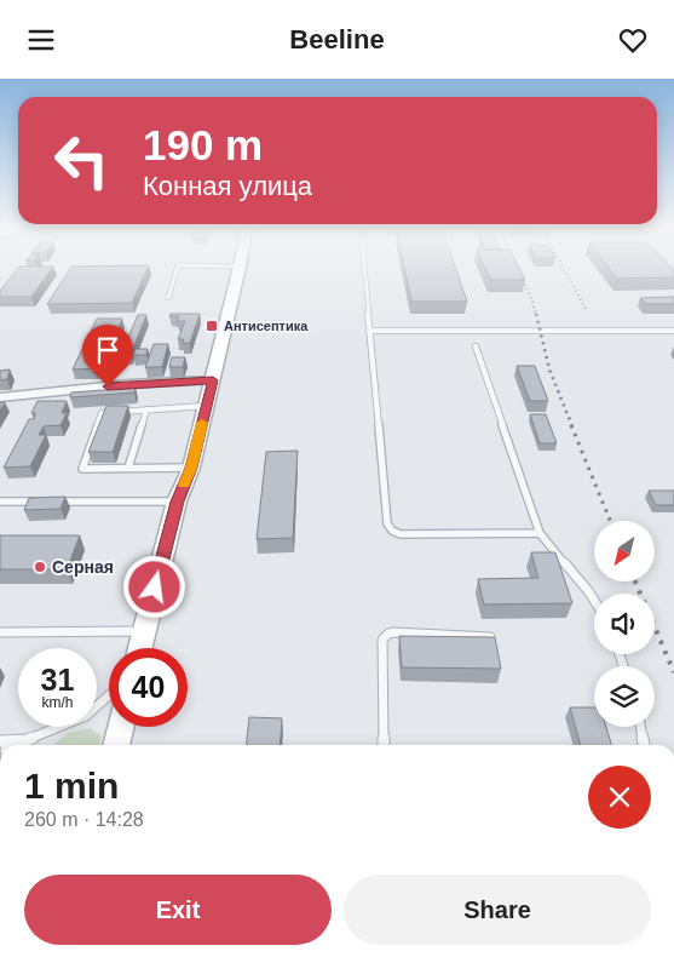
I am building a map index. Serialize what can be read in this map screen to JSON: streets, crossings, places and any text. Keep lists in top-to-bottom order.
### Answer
{
  "places": {
    "transit": ["Антисептика"],
    "other": ["Серная"]
  },
  "north": "bottom left",
  "page": {
    "header": "Beeline",
    "turn": ["190 m", "Конная улица"],
    "speed": "31 km/h",
    "limit": "40",
    "heading": ["1 min", "260 m · 14:28"],
    "buttons": ["Exit", "Share"]
  }
}
